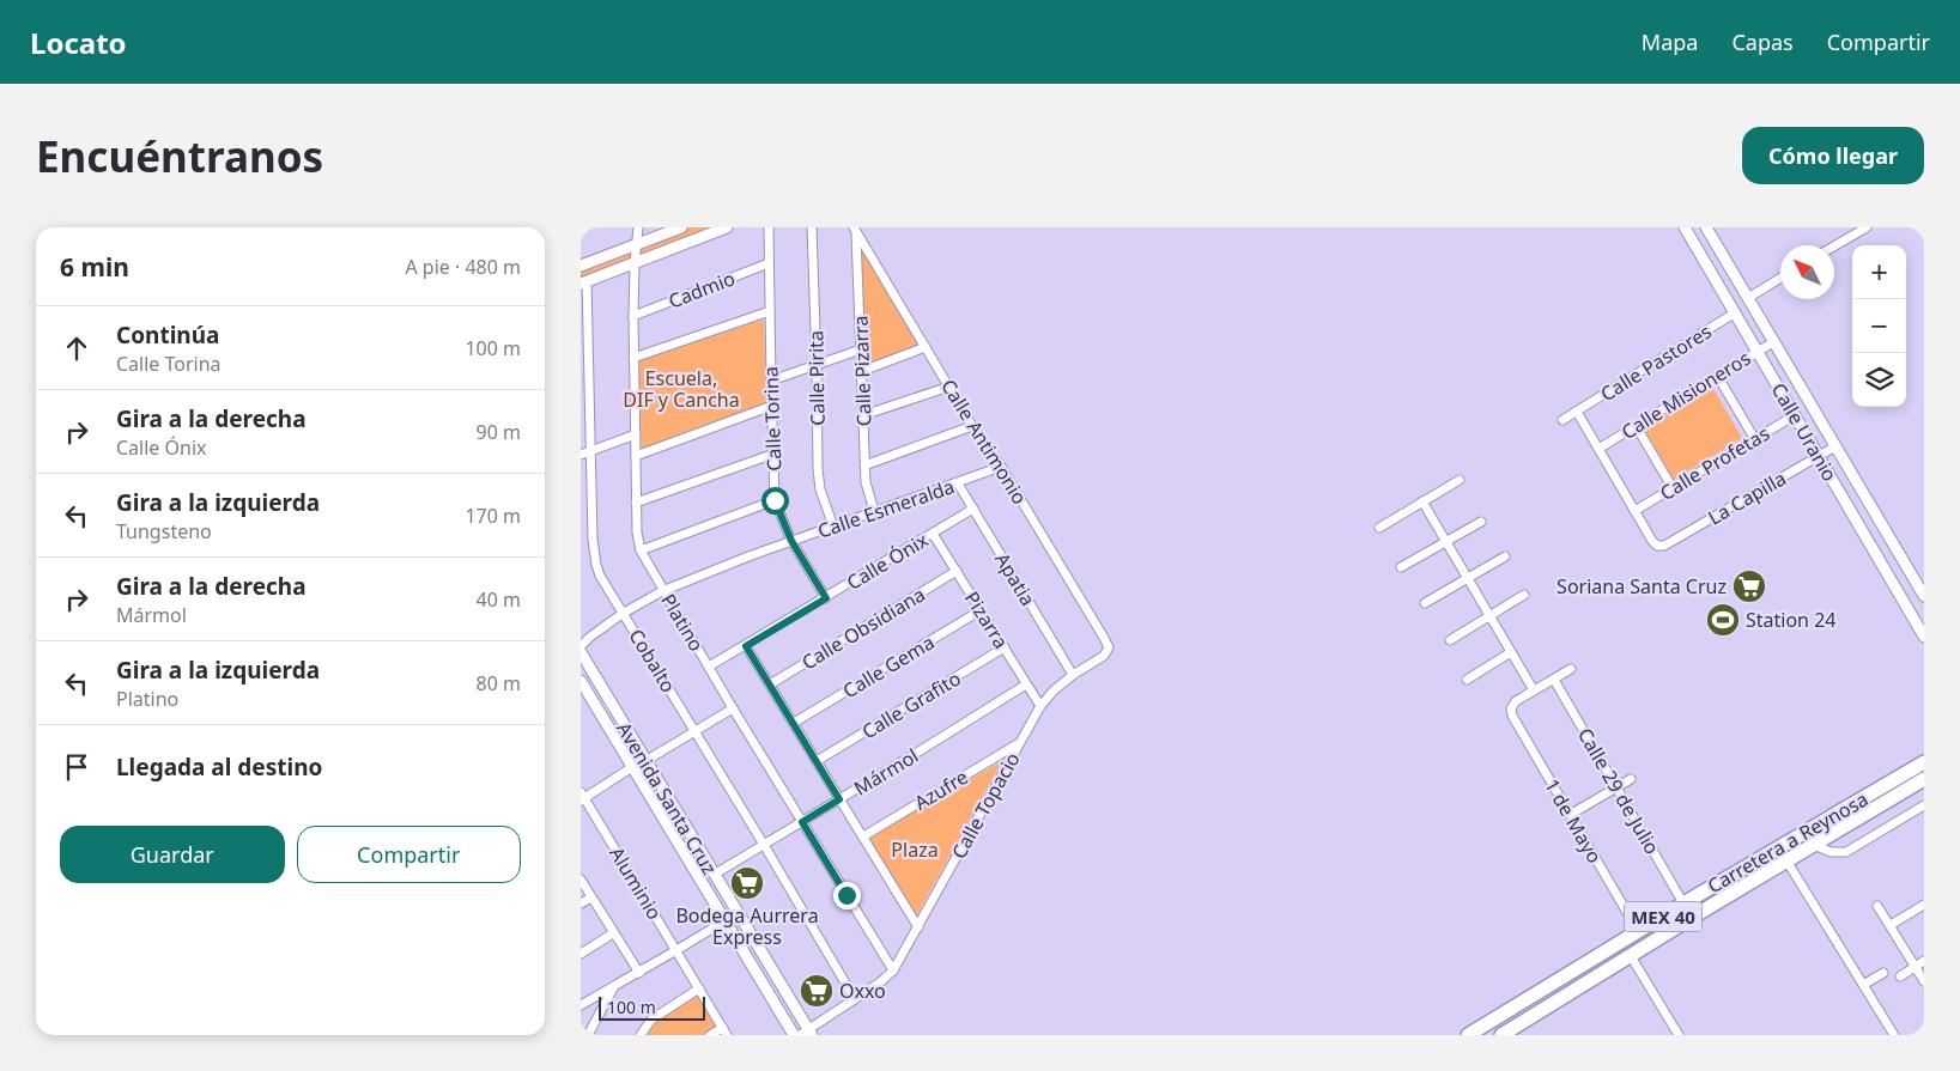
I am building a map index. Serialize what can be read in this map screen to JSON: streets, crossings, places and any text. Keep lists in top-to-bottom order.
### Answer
{
  "streets": {
    "main road": ["Carretera a Reynosa", "MEX 40"],
    "street": [
      "Cadmio",
      "Calle Pastores",
      "Calle Pizarra",
      "Calle Pirita",
      "Calle Misioneros",
      "Calle Torina",
      "Calle Uranio",
      "Calle Antimonio",
      "Calle Profetas",
      "La Capilla",
      "Calle Esmeralda",
      "Calle Ónix",
      "Apatia",
      "Pizarra",
      "Platino",
      "Calle Obsidiana",
      "Cobalto",
      "Calle Gema",
      "Calle Grafito",
      "Mármol",
      "Azufre",
      "Calle 29 de Julio",
      "Avenida Santa Cruz",
      "Calle Topacio",
      "1 de Mayo",
      "Aluminio"
    ]
  },
  "crossings": [
    ["Cadmio", "Calle Torina"],
    ["Cadmio", "Platino"],
    ["Calle Pastores", "Calle Uranio"],
    ["Calle Pizarra", "Calle Antimonio"],
    ["Calle Pizarra", "Calle Esmeralda"],
    ["Calle Pirita", "Calle Esmeralda"],
    ["Calle Misioneros", "Calle Uranio"],
    ["Calle Torina", "Calle Esmeralda"],
    ["Calle Torina", "Calle Ónix"],
    ["Calle Uranio", "Calle Profetas"],
    ["Calle Uranio", "La Capilla"],
    ["Calle Antimonio", "Calle Esmeralda"],
    ["Calle Antimonio", "Calle Topacio"],
    ["Calle Profetas", "La Capilla"],
    ["Calle Esmeralda", "Apatia"],
    ["Calle Esmeralda", "Platino"],
    ["Calle Esmeralda", "Cobalto"],
    ["Calle Ónix", "Apatia"],
    ["Calle Ónix", "Pizarra"],
    ["Calle Ónix", "Platino"],
    ["Apatia", "Calle Topacio"],
    ["Pizarra", "Calle Obsidiana"],
    ["Pizarra", "Calle Gema"],
    ["Pizarra", "Calle Grafito"],
    ["Pizarra", "Mármol"],
    ["Pizarra", "Calle Topacio"],
    ["Platino", "Mármol"],
    ["Platino", "Calle Topacio"],
    ["Cobalto", "Mármol"],
    ["Cobalto", "Calle Topacio"],
    ["Mármol", "Avenida Santa Cruz"],
    ["Azufre", "Calle Topacio"],
    ["Calle 29 de Julio", "Carretera a Reynosa"],
    ["Avenida Santa Cruz", "Calle Topacio"],
    ["1 de Mayo", "Carretera a Reynosa"]
  ],
  "parks": ["Escuela, DIF y Cancha", "Plaza"],
  "places": {
    "supermarket": ["Soriana Santa Cruz", "Bodega Aurrera Express", "Oxxo"],
    "sports": ["Station 24"]
  },
  "scale_bar": "100 m",
  "north": "top left",
  "page": {
    "header": "Locato",
    "nav": ["Mapa", "Capas", "Compartir"],
    "buttons": [
      "Cómo llegar",
      ["Guardar", "Compartir"]
    ],
    "title": "Encuéntranos",
    "heading": ["6 min", "A pie · 480 m"],
    "map_buttons": ["+", "−"],
    "list": [
      ["Continúa", "Calle Torina", "100 m"],
      ["Gira a la derecha", "Calle Ónix", "90 m"],
      ["Gira a la izquierda", "Tungsteno", "170 m"],
      ["Gira a la derecha", "Mármol", "40 m"],
      ["Gira a la izquierda", "Platino", "80 m"],
      "Llegada al destino"
    ],
    "scale": "100 m"
  }
}
